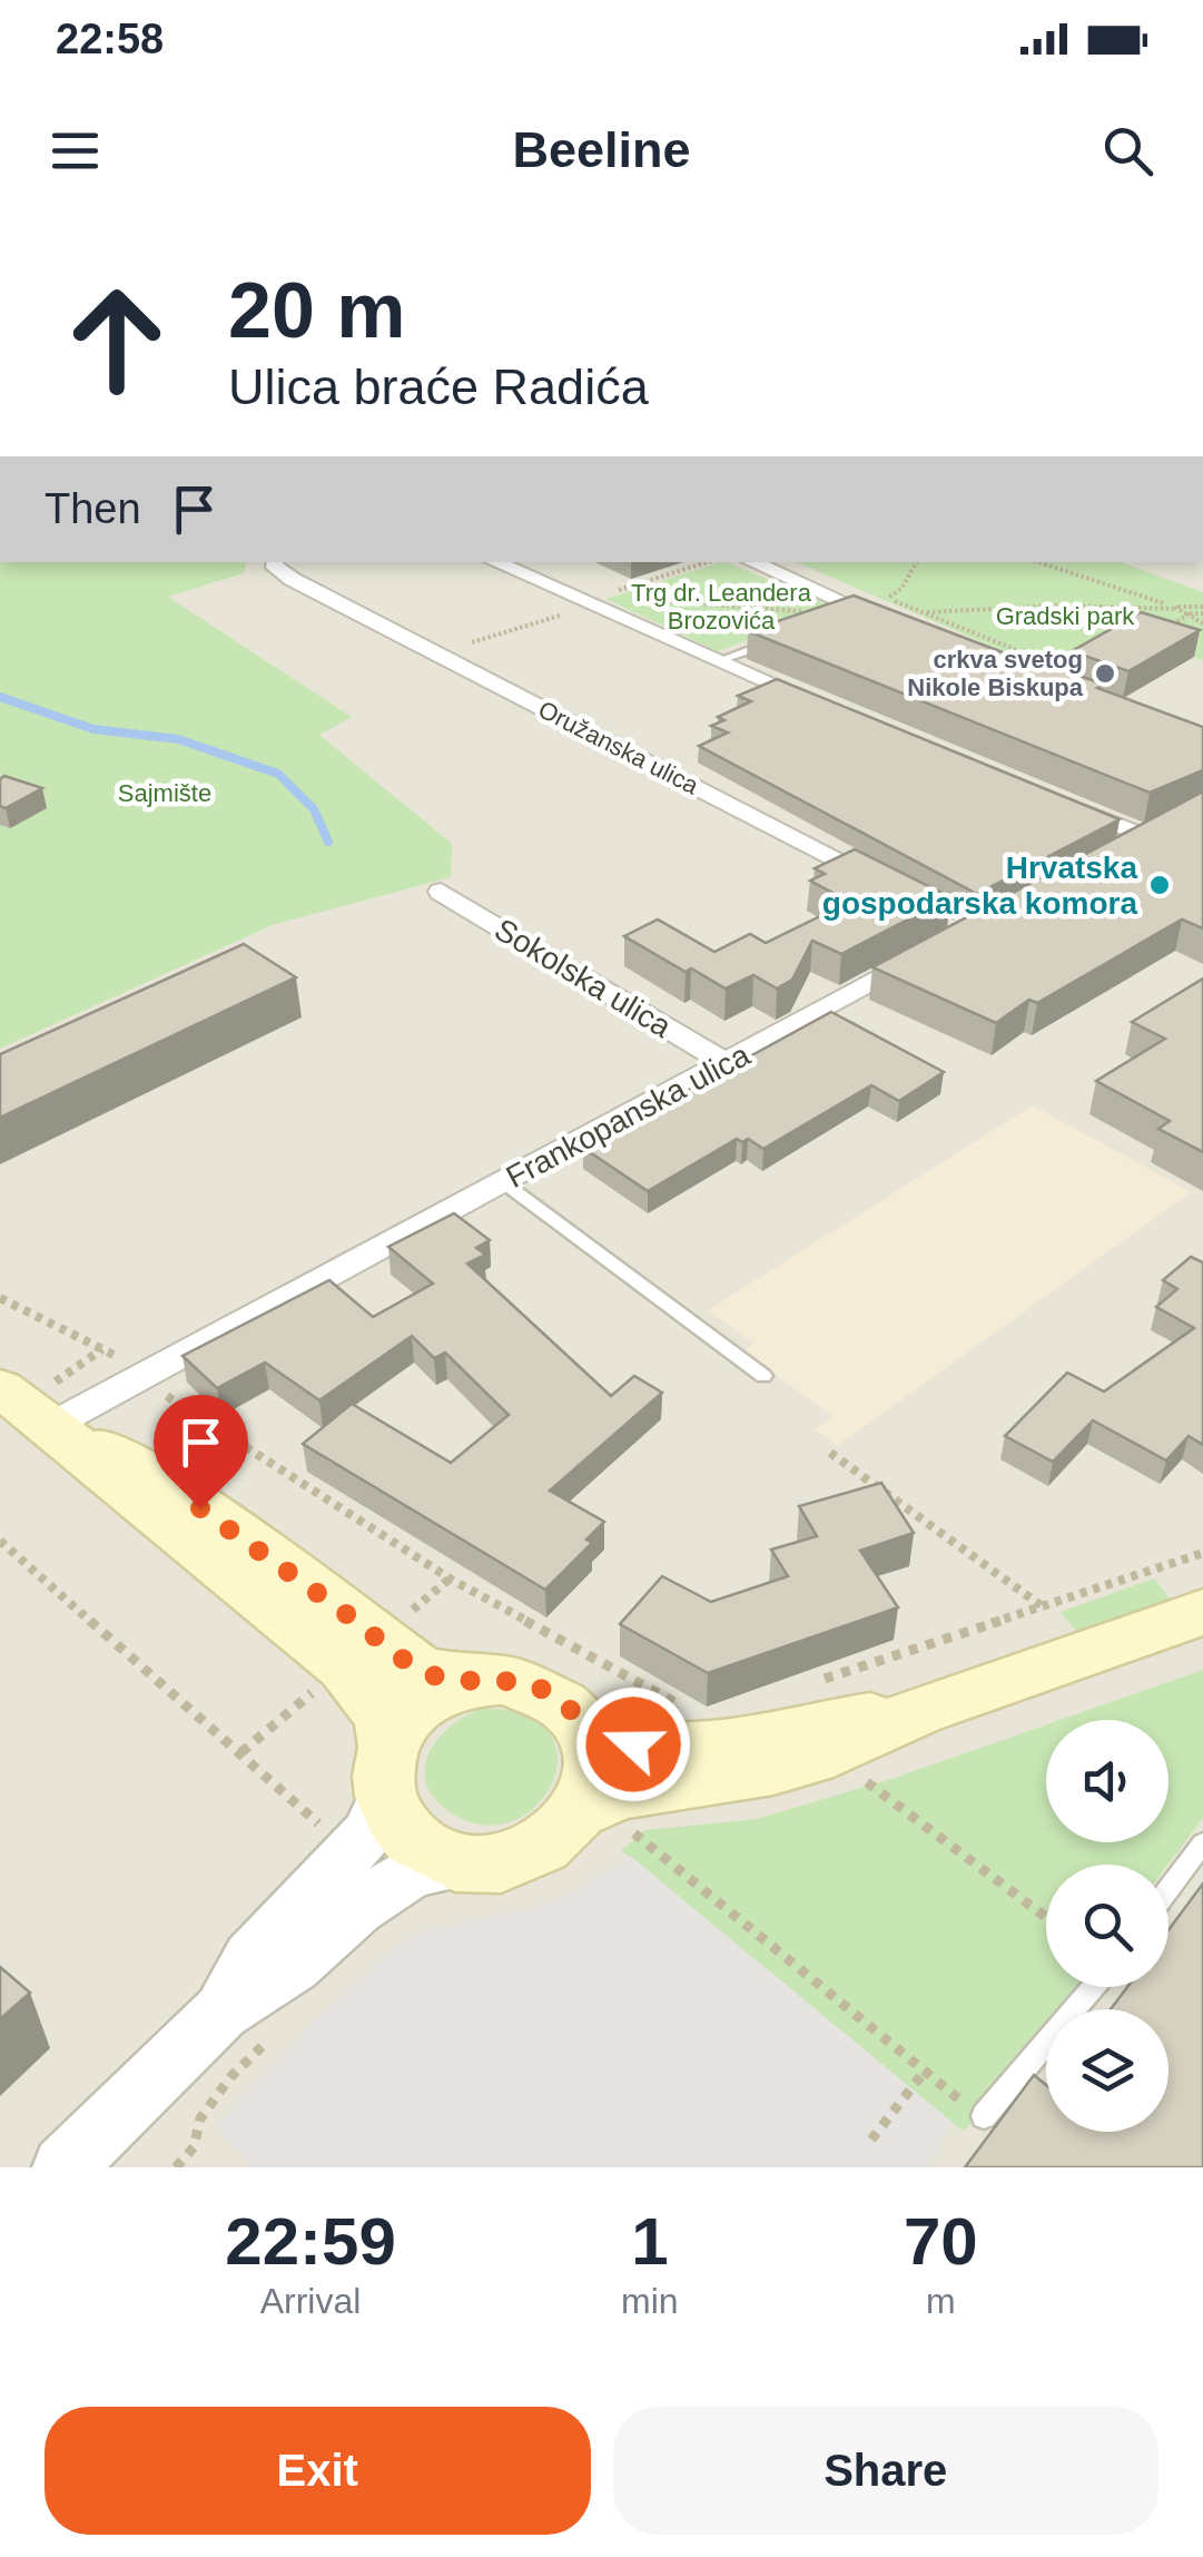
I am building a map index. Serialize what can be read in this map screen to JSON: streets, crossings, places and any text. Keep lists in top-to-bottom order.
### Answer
{
  "streets": {
    "street": ["Oružanska ulica", "Sokolska ulica", "Frankopanska ulica"]
  },
  "crossings": [
    ["Sokolska ulica", "Frankopanska ulica"]
  ],
  "parks": ["Trg dr. Leandera Brozovića", "Gradski park", "Sajmište"],
  "places": ["crkva svetog Nikole Biskupa", "Hrvatska gospodarska komora"],
  "page": {
    "status": "22:58",
    "header": "Beeline",
    "turn": ["20 m", "Ulica braće Radića"],
    "then": "Then",
    "eta": [
      "22:59",
      "Arrival",
      "1",
      "min",
      "70",
      "m"
    ],
    "buttons": ["Exit", "Share"]
  }
}
